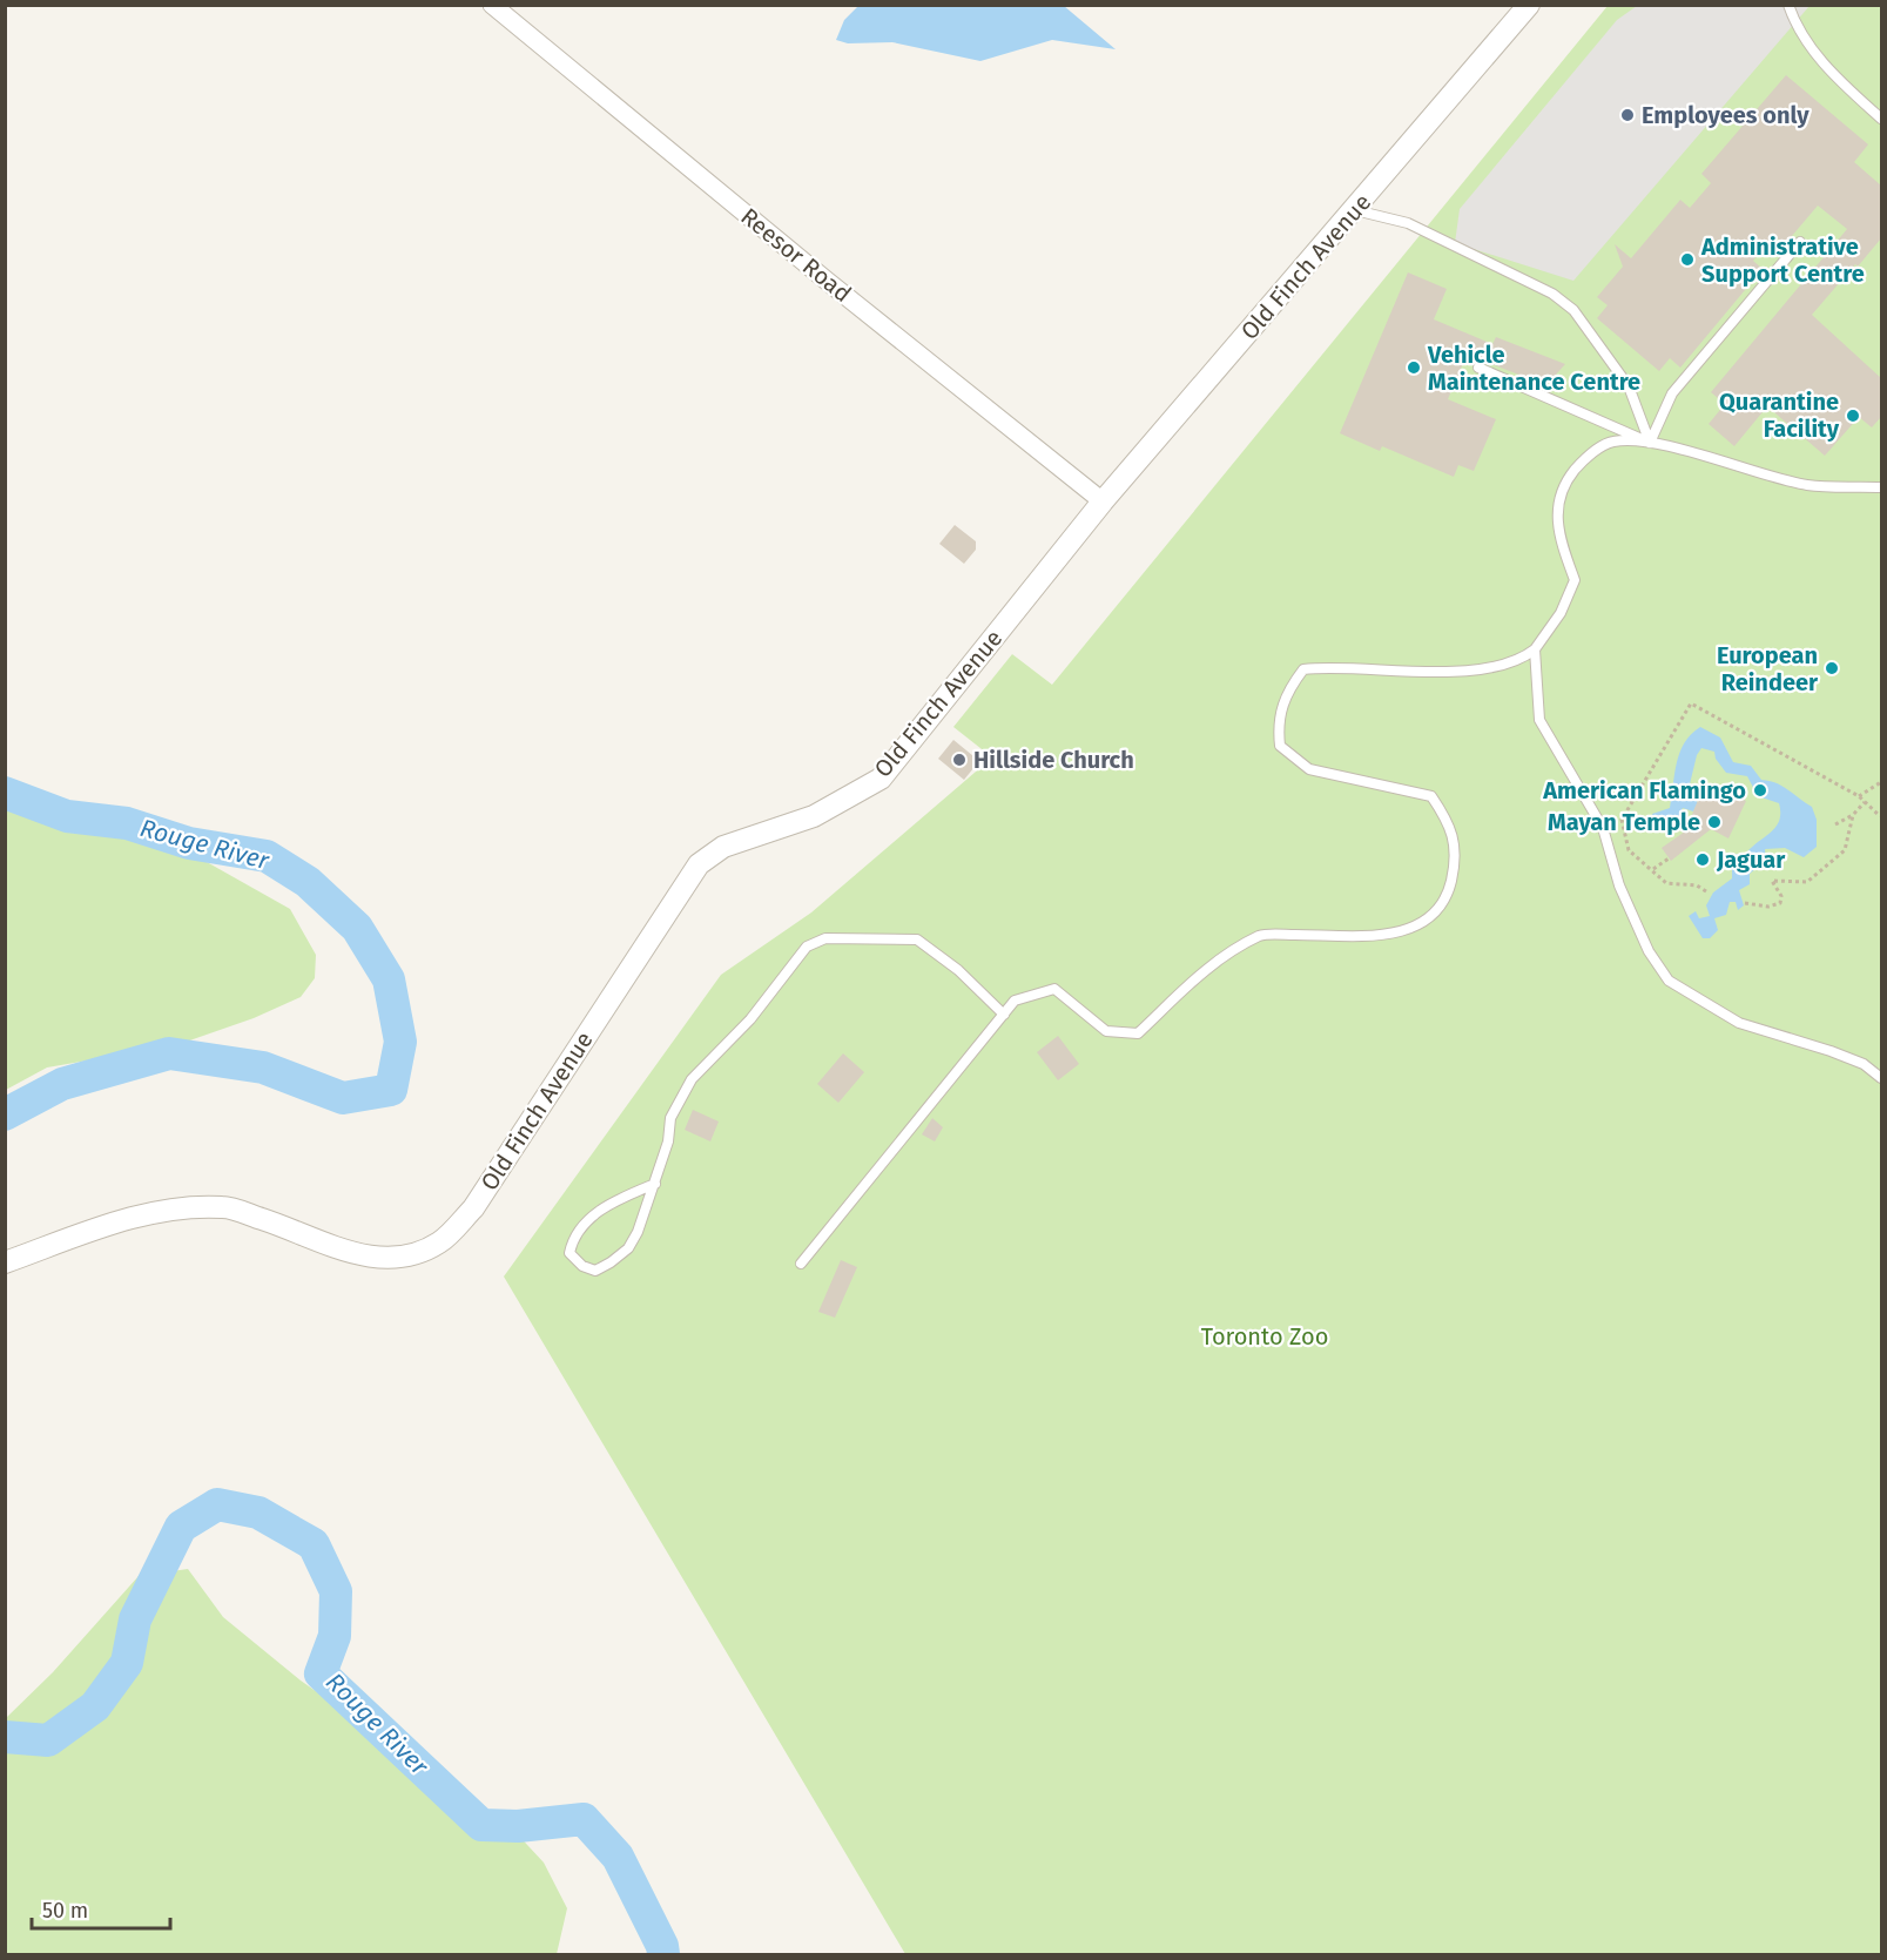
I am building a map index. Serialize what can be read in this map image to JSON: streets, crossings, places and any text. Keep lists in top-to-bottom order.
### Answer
{
  "streets": {
    "street": ["Reesor Road", "Old Finch Avenue"]
  },
  "crossings": [
    ["Reesor Road", "Old Finch Avenue"]
  ],
  "water": ["Rouge River"],
  "parks": ["Toronto Zoo"],
  "places": [
    "Employees only",
    "Administrative Support Centre",
    "Vehicle Maintenance Centre",
    "Quarantine Facility",
    "European Reindeer",
    "Hillside Church",
    "American Flamingo",
    "Mayan Temple",
    "Jaguar"
  ],
  "scale_bar": "50 m"
}
